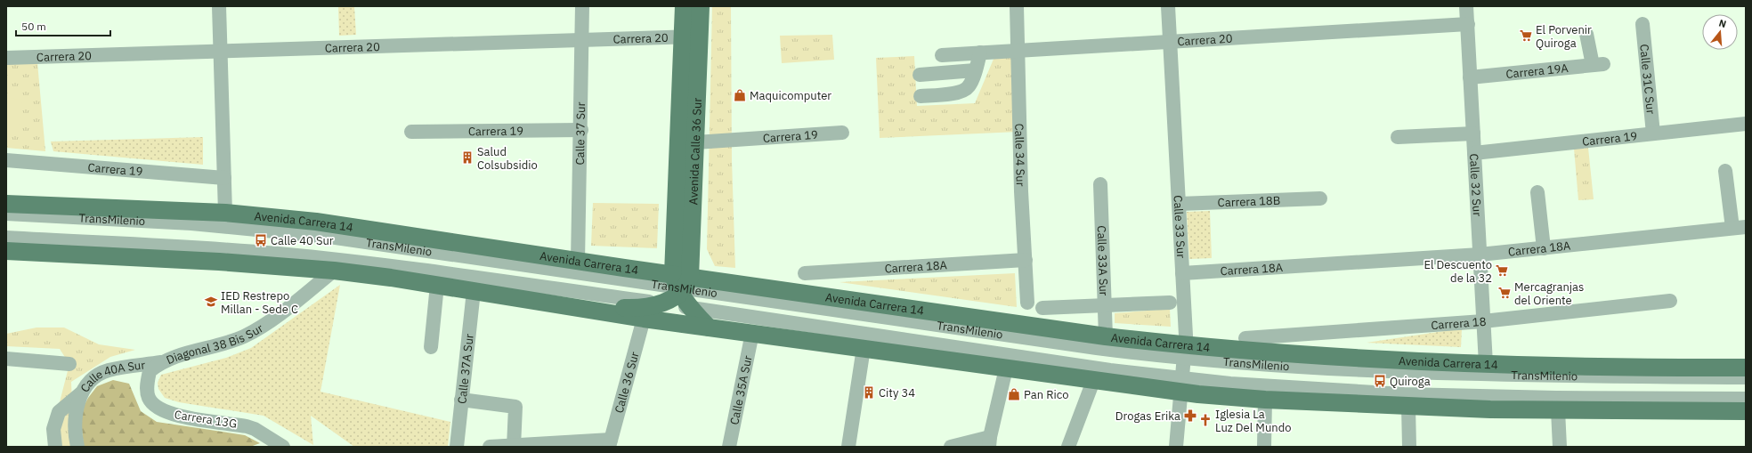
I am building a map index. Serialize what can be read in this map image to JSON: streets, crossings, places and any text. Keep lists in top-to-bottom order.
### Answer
{
  "streets": {
    "main road": ["Avenida Calle 36 Sur", "Avenida Carrera 14"],
    "street": [
      "Carrera 20",
      "Carrera 19A",
      "Calle 31C Sur",
      "Carrera 19",
      "Calle 37 Sur",
      "Calle 34 Sur",
      "Calle 32 Sur",
      "Carrera 18B",
      "TransMilenio",
      "Calle 33 Sur",
      "Carrera 18A",
      "Calle 33A Sur",
      "Carrera 18",
      "Diagonal 38 Bis Sur",
      "Calle 37A Sur",
      "Calle 40A Sur",
      "Calle 36 Sur",
      "Calle 35A Sur",
      "Carrera 13G"
    ]
  },
  "crossings": [
    ["Carrera 20", "Calle 37 Sur"],
    ["Carrera 20", "Avenida Calle 36 Sur"],
    ["Carrera 20", "Calle 34 Sur"],
    ["Carrera 20", "Calle 32 Sur"],
    ["Carrera 20", "Calle 33 Sur"],
    ["Carrera 19A", "Calle 32 Sur"],
    ["Calle 31C Sur", "Carrera 19"],
    ["Carrera 19", "Calle 37 Sur"],
    ["Carrera 19", "Avenida Calle 36 Sur"],
    ["Carrera 19", "Calle 32 Sur"],
    ["Calle 37 Sur", "Avenida Carrera 14"],
    ["Avenida Calle 36 Sur", "TransMilenio"],
    ["Avenida Calle 36 Sur", "Avenida Carrera 14"],
    ["Calle 34 Sur", "Carrera 18A"],
    ["Calle 32 Sur", "Avenida Carrera 14"],
    ["Calle 32 Sur", "Carrera 18A"],
    ["Calle 32 Sur", "Carrera 18"],
    ["Carrera 18B", "Calle 33 Sur"],
    ["TransMilenio", "Avenida Carrera 14"],
    ["TransMilenio", "Calle 33 Sur"],
    ["Avenida Carrera 14", "Calle 33 Sur"],
    ["Avenida Carrera 14", "Calle 33A Sur"],
    ["Calle 33 Sur", "Carrera 18A"],
    ["Diagonal 38 Bis Sur", "Calle 40A Sur"],
    ["Diagonal 38 Bis Sur", "Carrera 13G"],
    ["Calle 40A Sur", "Carrera 13G"]
  ],
  "places": {
    "supermarket": ["El Porvenir Quiroga", "El Descuento de la 32", "Mercagranjas del Oriente"],
    "shop": ["Maquicomputer", "Pan Rico"],
    "building": ["Salud Colsubsidio", "City 34"],
    "bus stop": ["Calle 40 Sur", "Quiroga"],
    "school or university": ["IED Restrepo Millan - Sede C"],
    "pharmacy": ["Drogas Erika"],
    "church": ["Iglesia La Luz Del Mundo"]
  },
  "scale_bar": "50 m",
  "north": "top"
}
